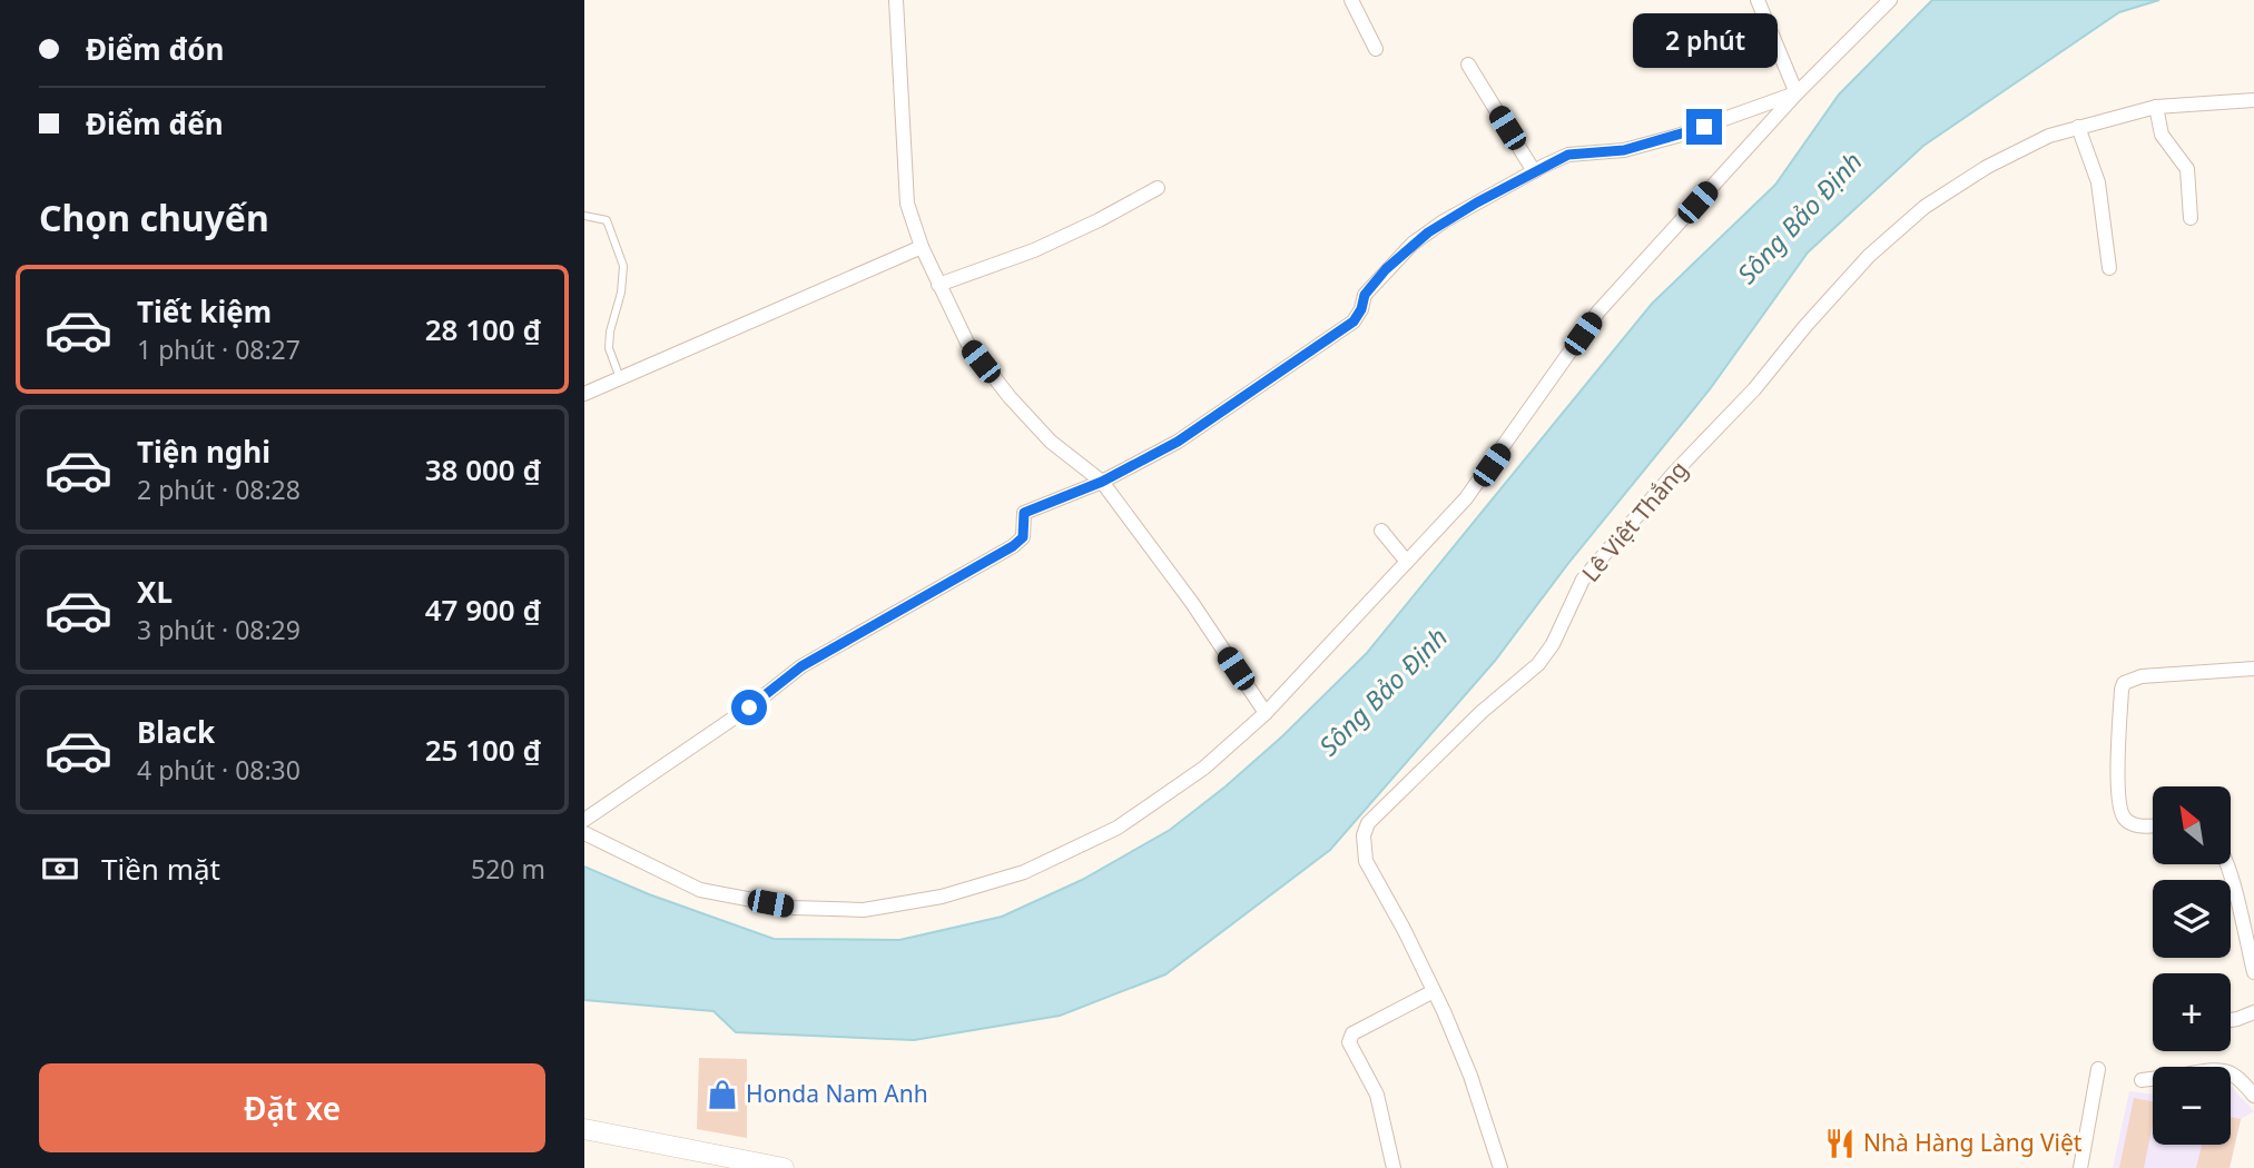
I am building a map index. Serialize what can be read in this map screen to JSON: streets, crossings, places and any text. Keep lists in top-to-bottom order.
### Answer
{
  "streets": {
    "street": ["Lê Việt Thắng"]
  },
  "water": ["Sông Bảo Định"],
  "places": {
    "shop": ["Honda Nam Anh"],
    "restaurant": ["Nhà Hàng Làng Việt"]
  },
  "north": "top left",
  "page": {
    "banner": ["Điểm đón", "Điểm đến"],
    "bubble": "2 phút",
    "heading": "Chọn chuyến",
    "list": [
      {
        "name": "Tiết kiệm",
        "note": "1 phút · 08:27",
        "value": "28 100 ₫"
      },
      {
        "name": "Tiện nghi",
        "note": "2 phút · 08:28",
        "value": "38 000 ₫"
      },
      {
        "name": "XL",
        "note": "3 phút · 08:29",
        "value": "47 900 ₫"
      },
      {
        "name": "Black",
        "note": "4 phút · 08:30",
        "value": "25 100 ₫"
      }
    ],
    "map_buttons": ["+", "−"],
    "pay": ["Tiền mặt", "520 m"],
    "buttons": "Đặt xe"
  }
}
